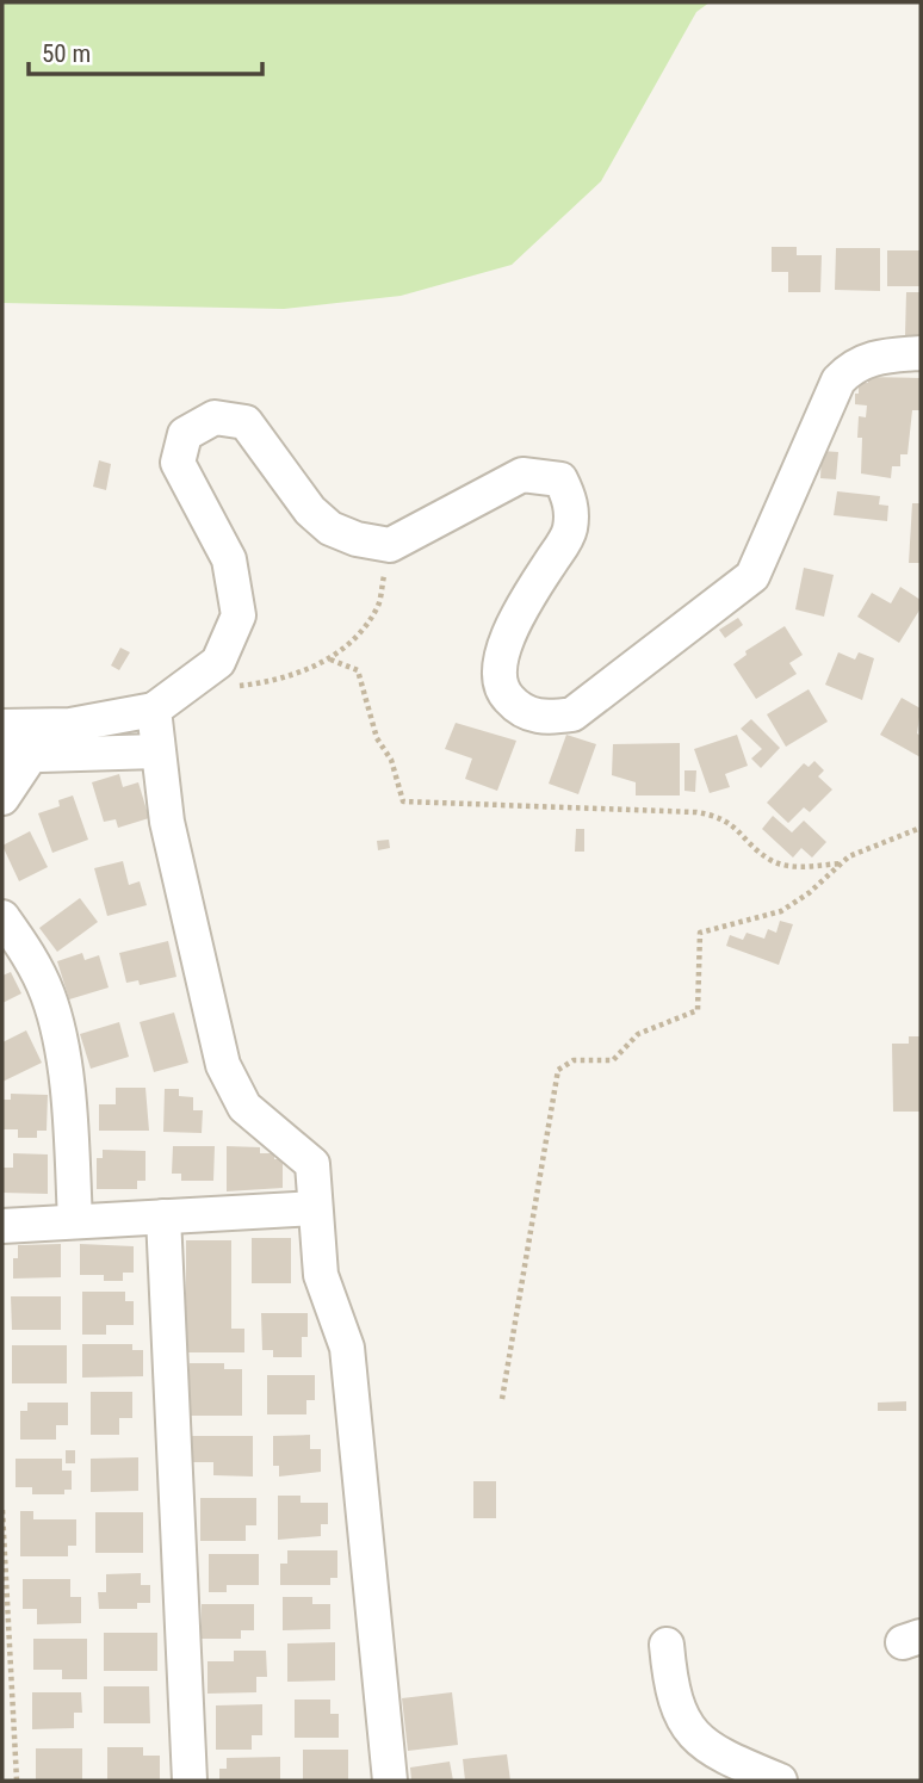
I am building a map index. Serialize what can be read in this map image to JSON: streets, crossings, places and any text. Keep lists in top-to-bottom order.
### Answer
{
  "scale_bar": "50 m"
}
